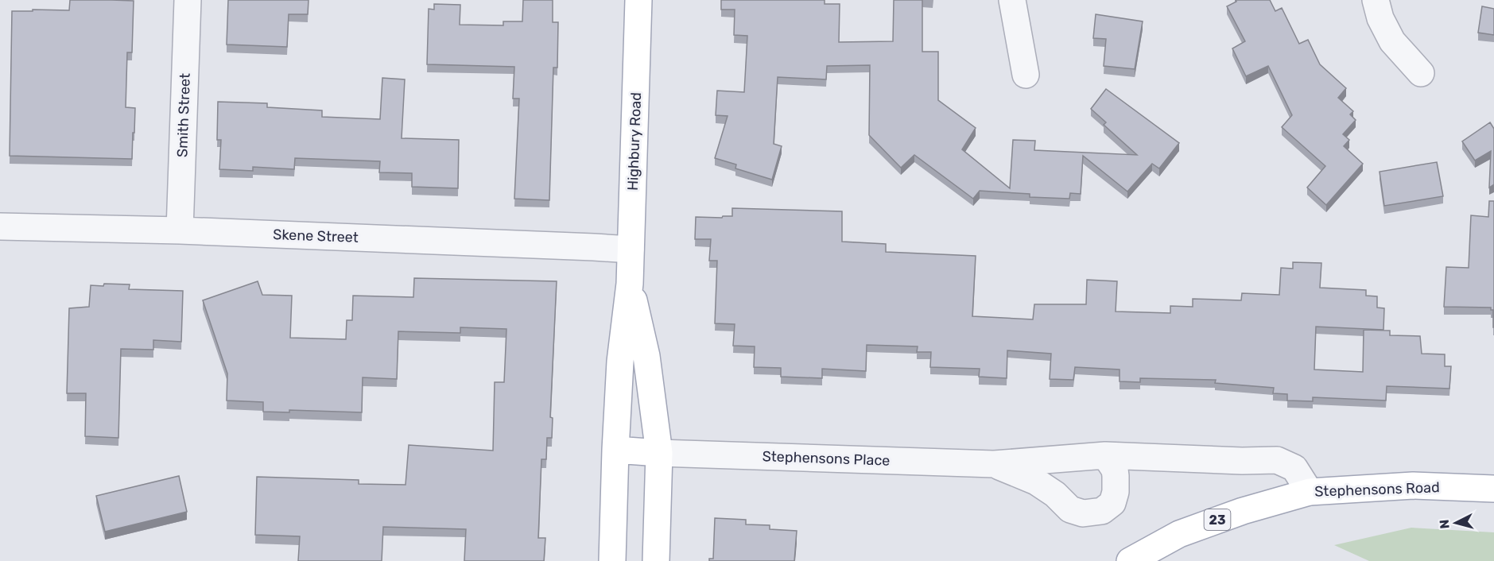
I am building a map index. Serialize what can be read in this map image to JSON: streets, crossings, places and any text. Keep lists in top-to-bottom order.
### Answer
{
  "streets": {
    "main road": ["Highbury Road", "Stephensons Road", "23"],
    "street": ["Smith Street", "Skene Street", "Stephensons Place"]
  },
  "crossings": [
    ["Smith Street", "Skene Street"],
    ["Highbury Road", "Skene Street"],
    ["Highbury Road", "Stephensons Place"],
    ["Stephensons Place", "Stephensons Road"]
  ],
  "north": "left"
}
